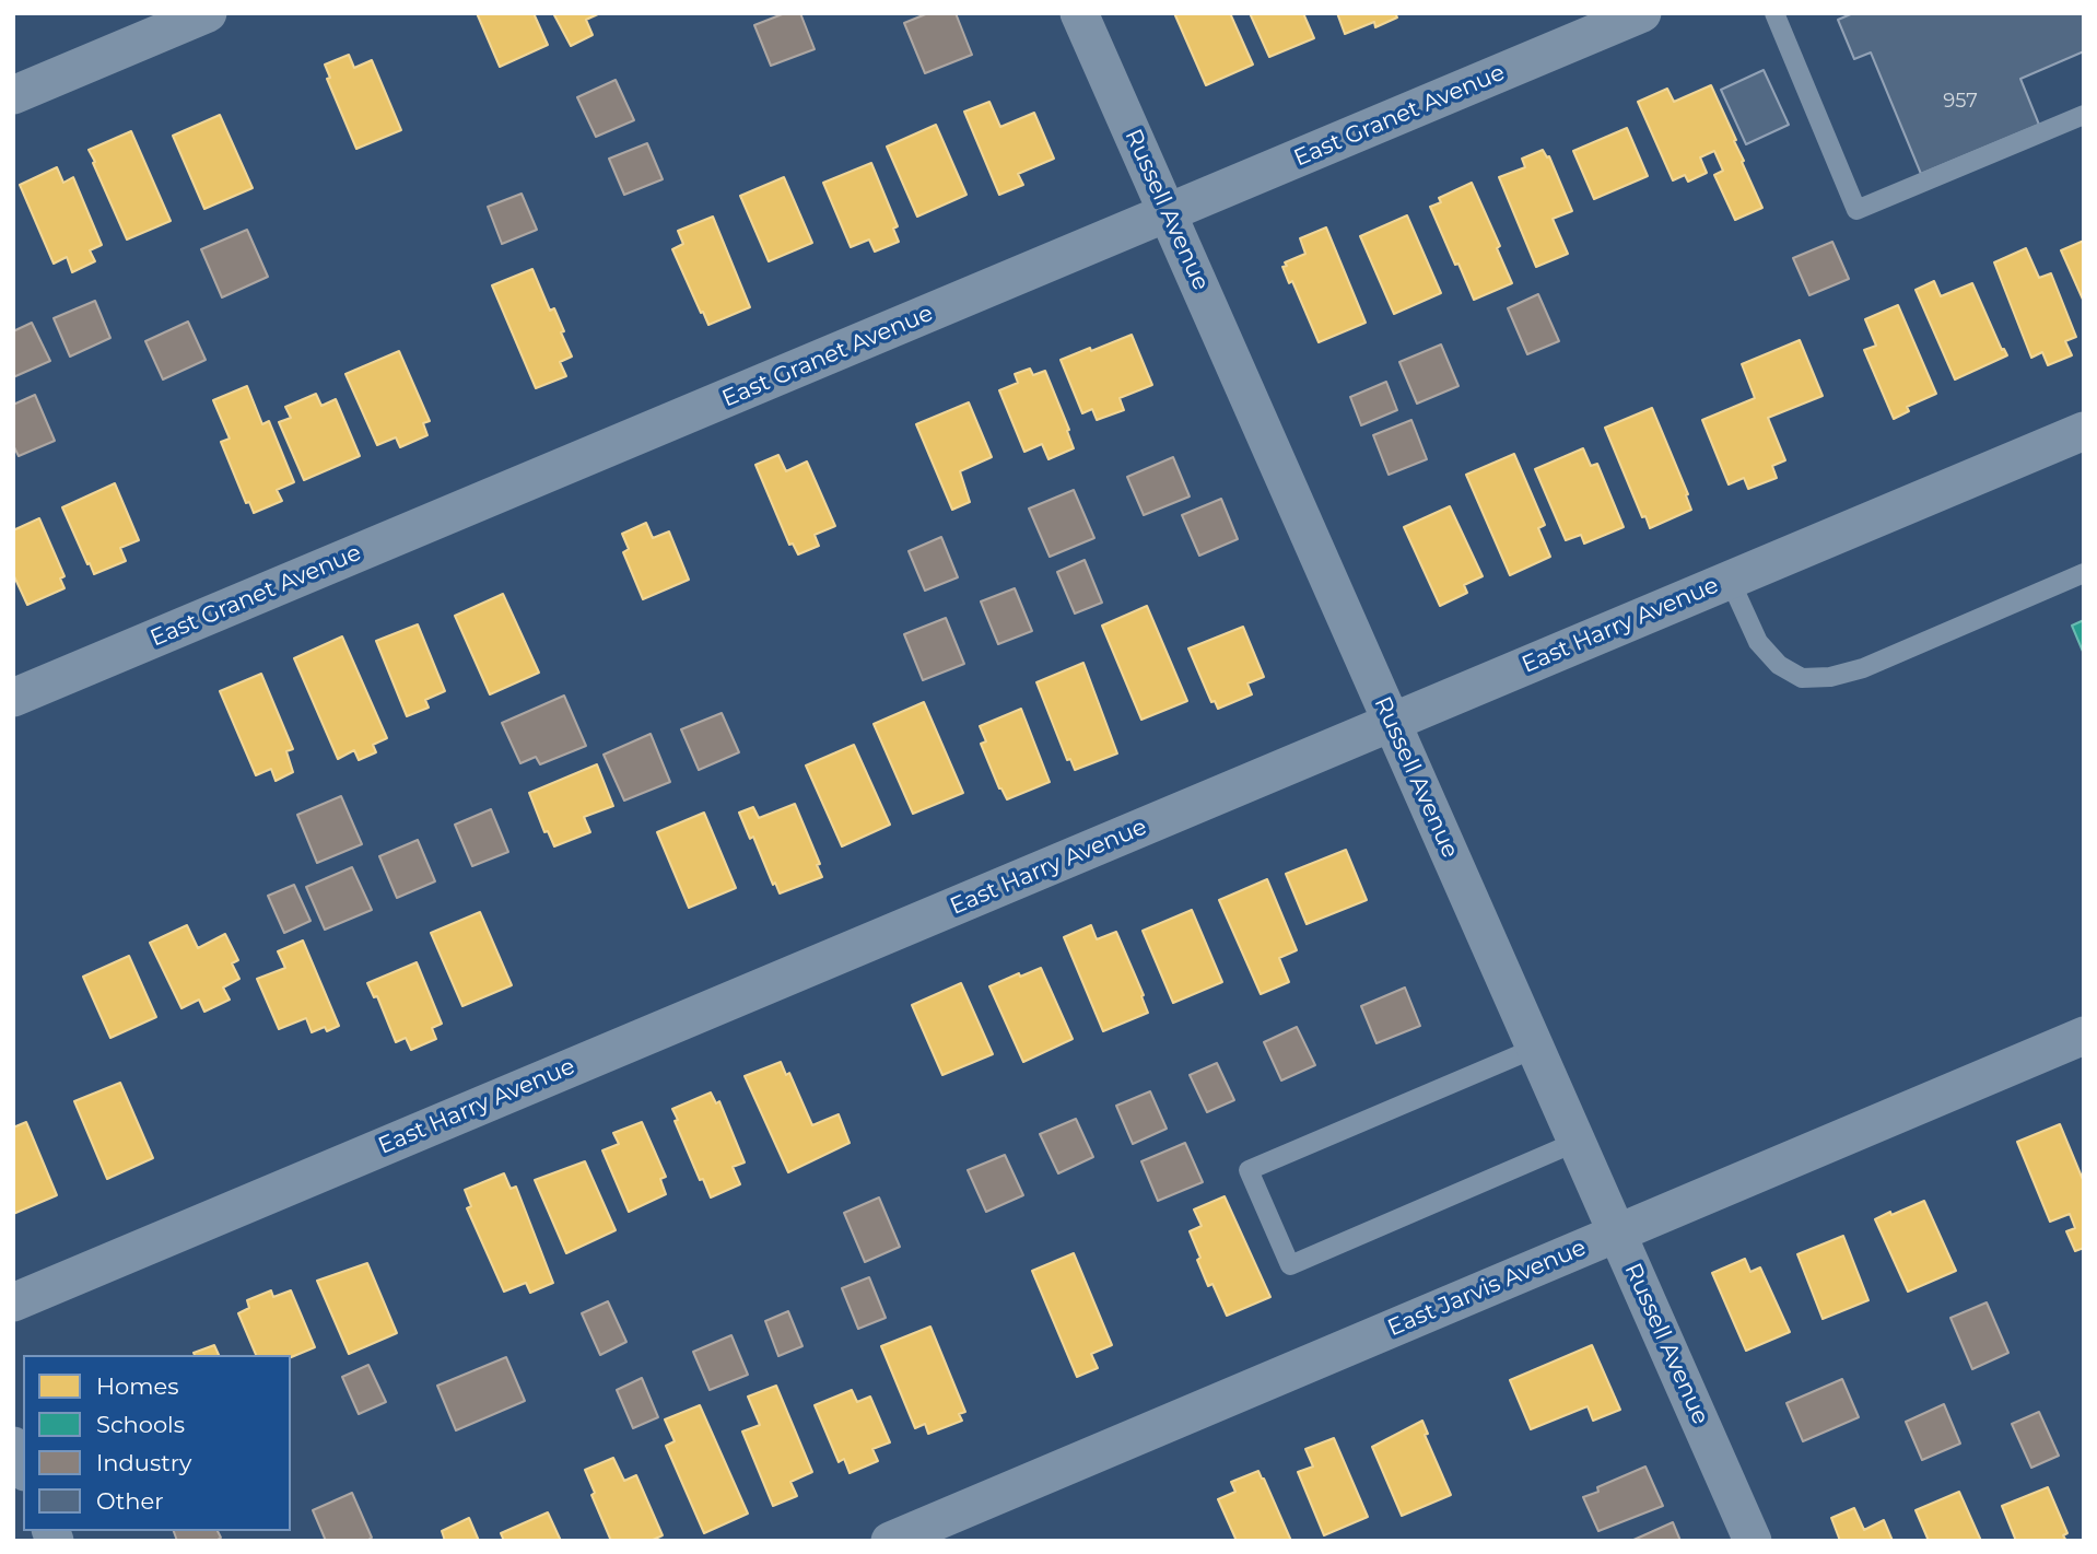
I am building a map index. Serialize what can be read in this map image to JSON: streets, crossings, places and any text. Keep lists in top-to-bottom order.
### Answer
{
  "streets": {
    "street": [
      "East Granet Avenue",
      "Russell Avenue",
      "East Harry Avenue",
      "East Jarvis Avenue"
    ]
  },
  "crossings": [
    ["East Granet Avenue", "Russell Avenue"],
    ["Russell Avenue", "East Harry Avenue"],
    ["Russell Avenue", "East Jarvis Avenue"]
  ],
  "house_numbers": ["957"],
  "legend": [
    "Homes",
    "Schools",
    "Industry",
    "Other"
  ]
}
